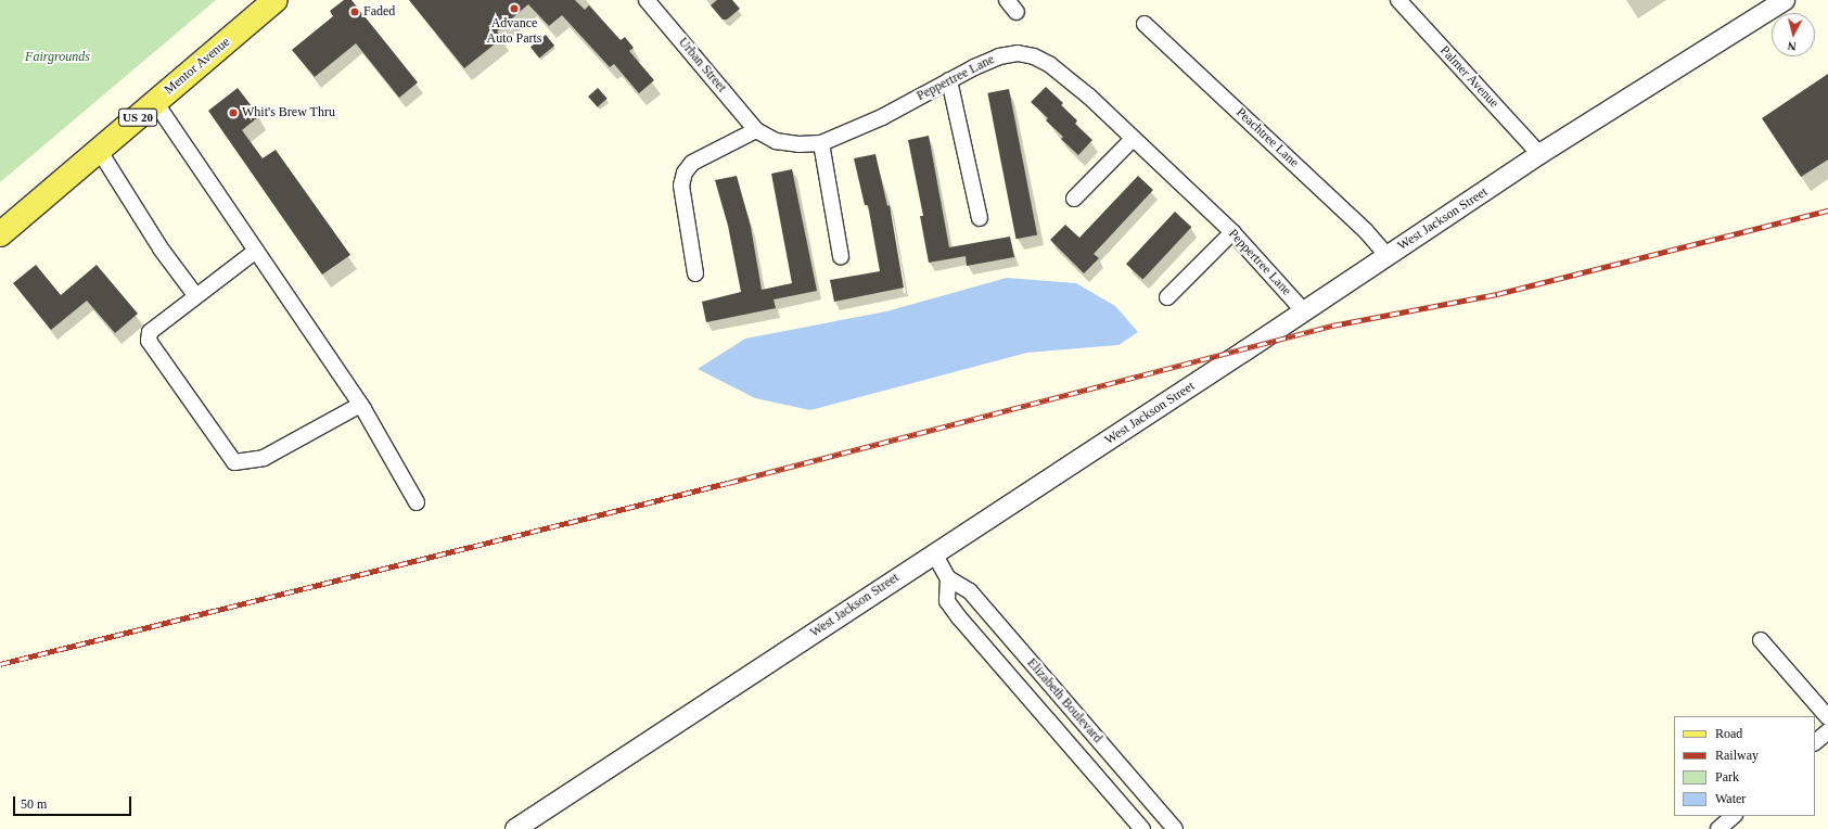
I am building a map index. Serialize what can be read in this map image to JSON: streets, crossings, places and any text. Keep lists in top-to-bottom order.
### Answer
{
  "streets": {
    "main road": ["Mentor Avenue", "US 20"],
    "street": [
      "Urban Street",
      "Palmer Avenue",
      "Peppertree Lane",
      "Peachtree Lane",
      "West Jackson Street",
      "Elizabeth Boulevard"
    ]
  },
  "crossings": [
    ["Urban Street", "Peppertree Lane"],
    ["Palmer Avenue", "West Jackson Street"],
    ["Peppertree Lane", "West Jackson Street"],
    ["Peachtree Lane", "West Jackson Street"],
    ["West Jackson Street", "Elizabeth Boulevard"]
  ],
  "parks": ["Fairgrounds"],
  "places": ["Advance Auto Parts", "Faded", "Whit's Brew Thru"],
  "legend": [
    "Road",
    "Railway",
    "Park",
    "Water"
  ],
  "scale_bar": "50 m",
  "north": "bottom"
}
